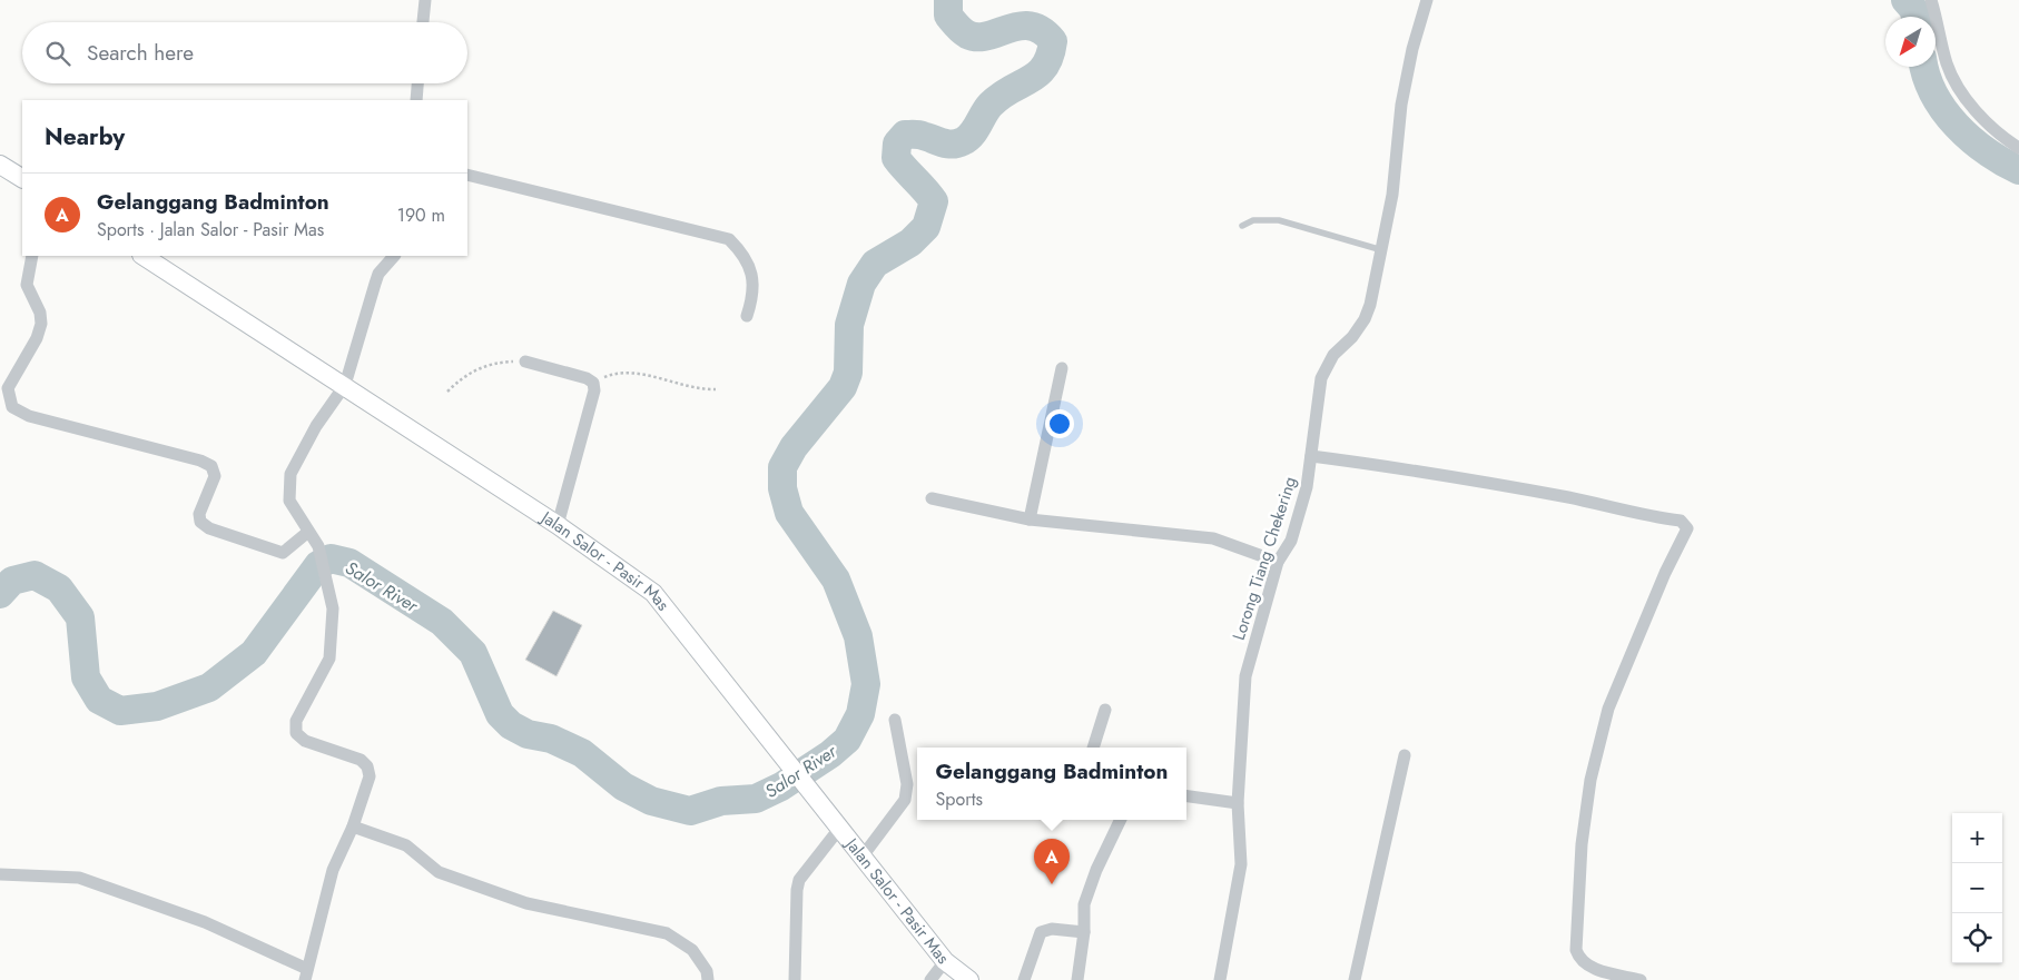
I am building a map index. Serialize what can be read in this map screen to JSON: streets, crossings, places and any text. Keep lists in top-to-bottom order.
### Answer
{
  "streets": {
    "main road": ["Jalan Salor - Pasir Mas"],
    "street": ["Lorong Tiang Chekering"]
  },
  "water": ["Salor River"],
  "north": "bottom left",
  "page": {
    "search": "Search here",
    "heading": "Nearby",
    "list": [
      {
        "mark": "A",
        "name": "Gelanggang Badminton",
        "note": "Sports · Jalan Salor - Pasir Mas",
        "value": "190 m"
      }
    ],
    "popup": ["Gelanggang Badminton", "Sports"],
    "map_buttons": ["+", "−"],
    "pins": "A"
  }
}
